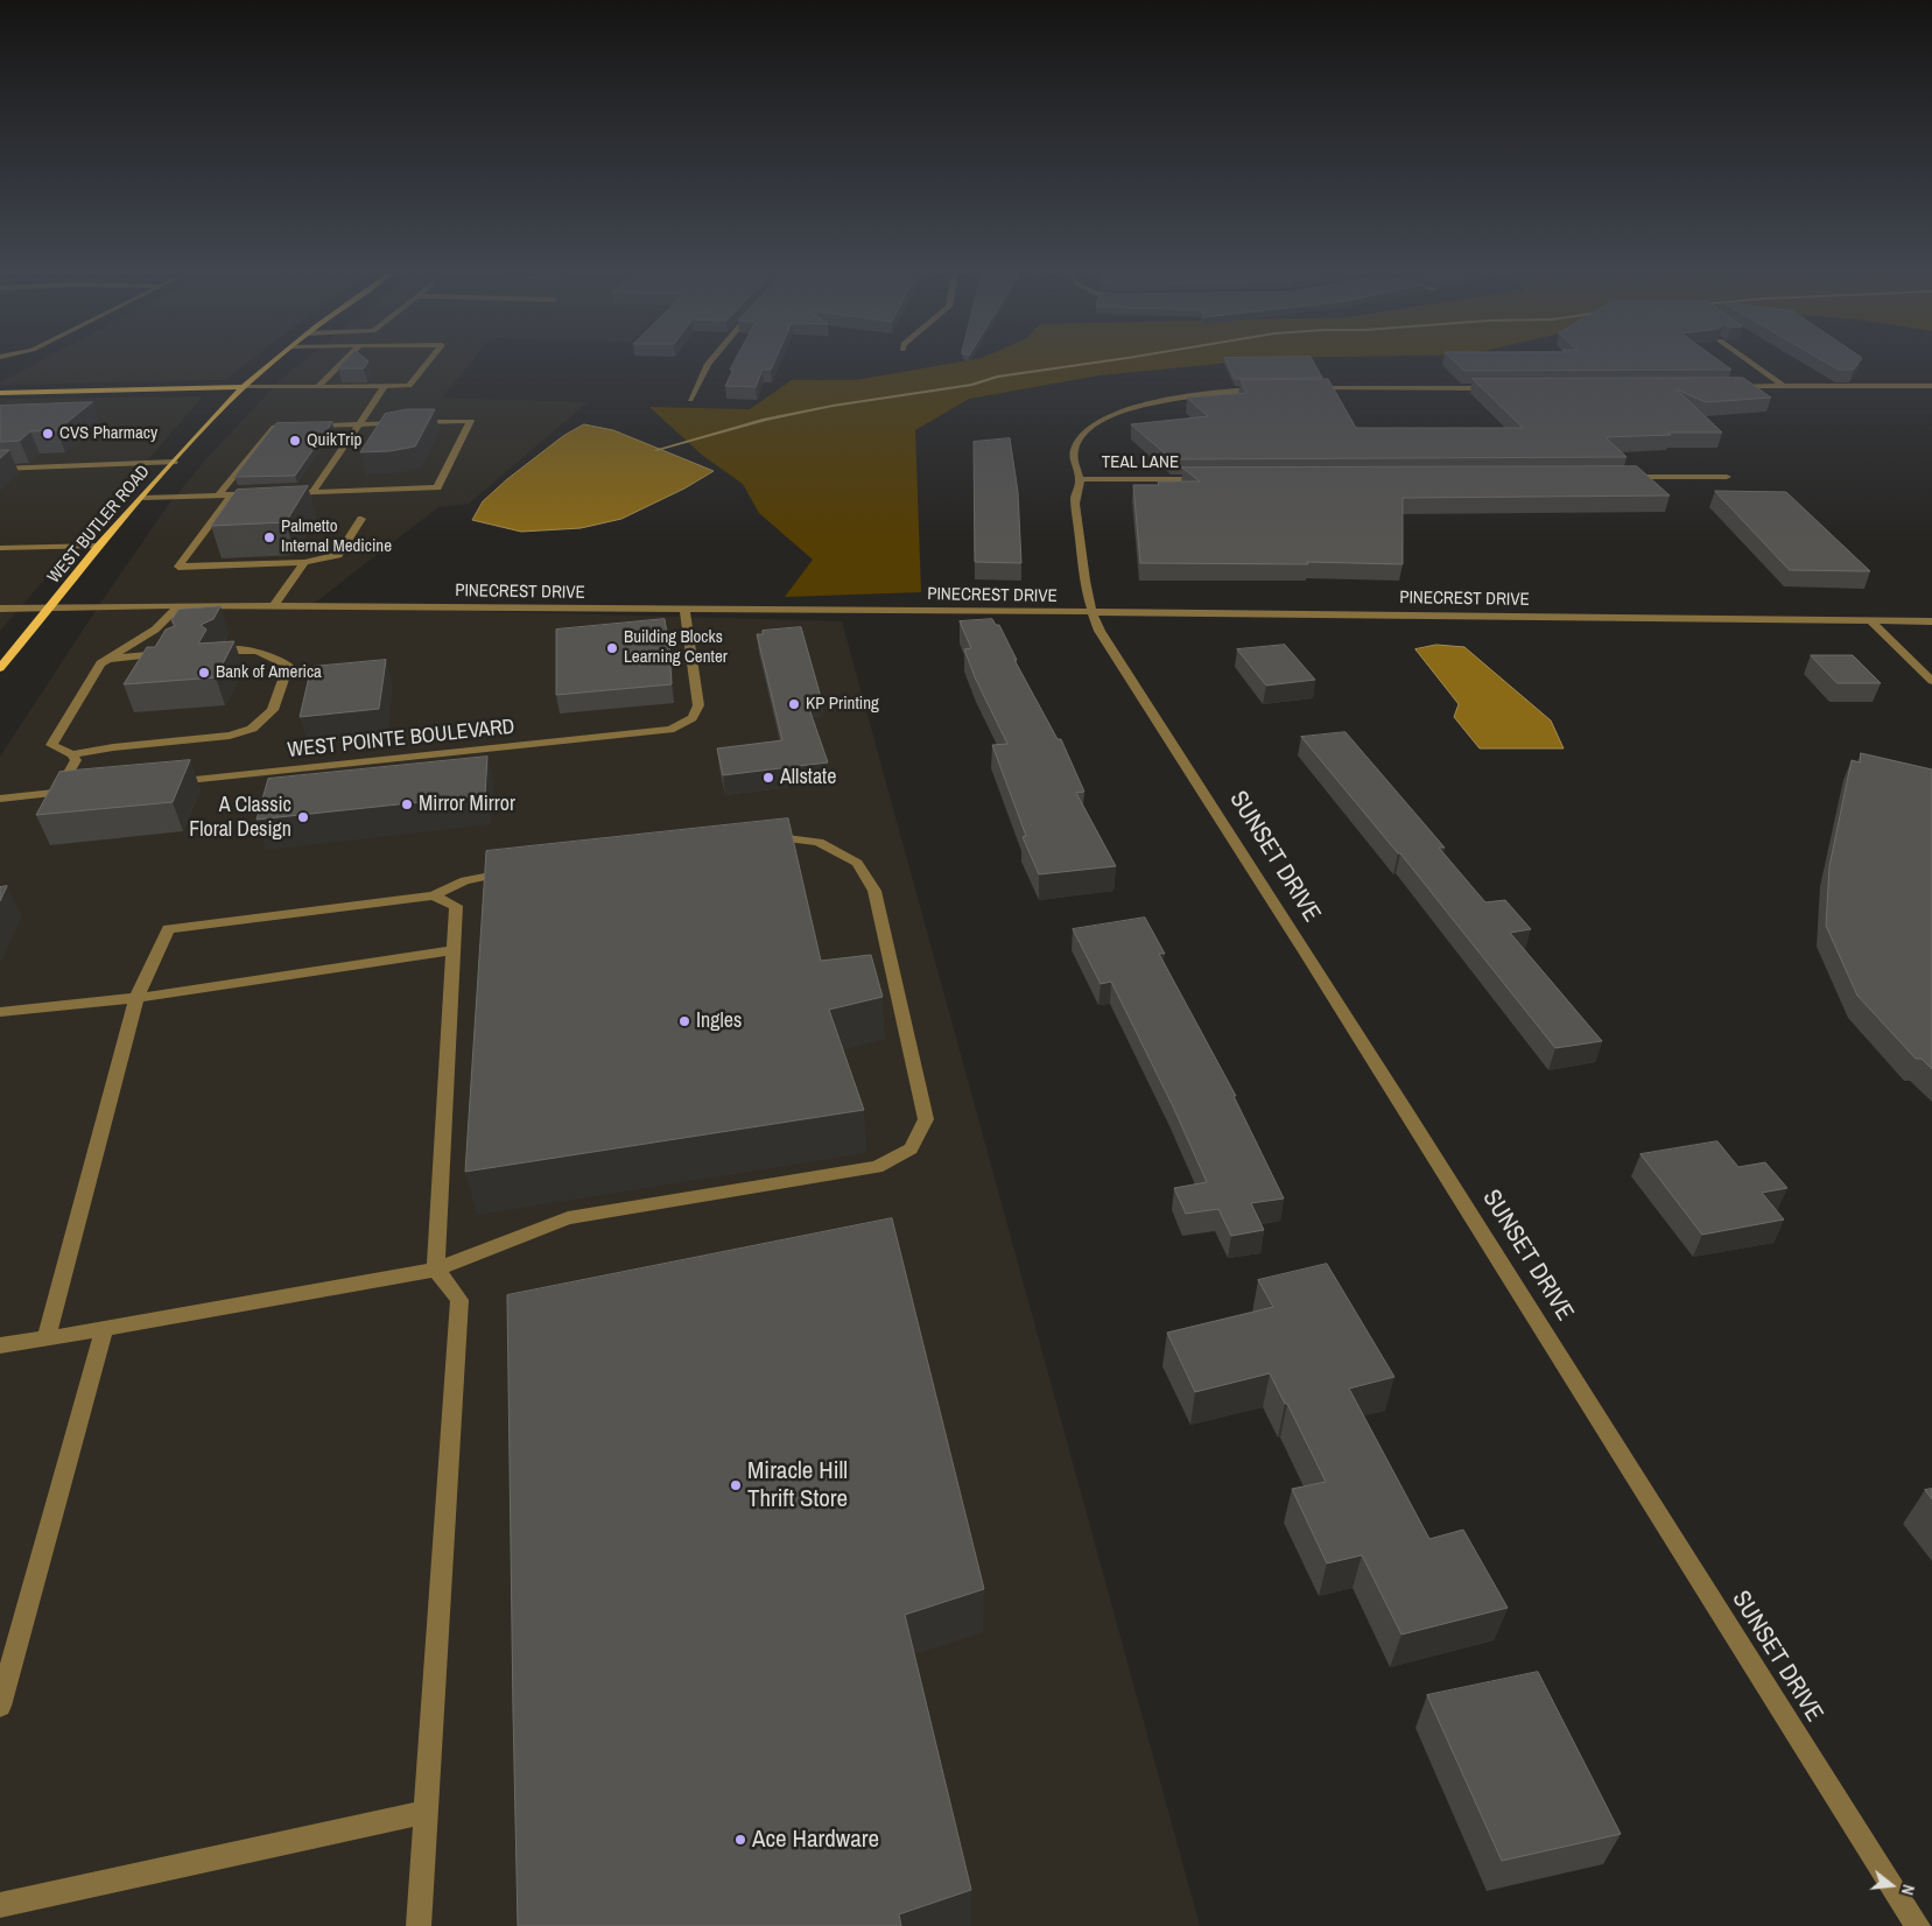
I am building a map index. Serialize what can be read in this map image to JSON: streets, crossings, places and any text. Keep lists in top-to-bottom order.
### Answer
{
  "streets": {
    "main road": ["WEST BUTLER ROAD"],
    "street": [
      "TEAL LANE",
      "PINECREST DRIVE",
      "WEST POINTE BOULEVARD",
      "SUNSET DRIVE"
    ]
  },
  "crossings": [
    ["TEAL LANE", "SUNSET DRIVE"],
    ["WEST BUTLER ROAD", "PINECREST DRIVE"],
    ["PINECREST DRIVE", "WEST POINTE BOULEVARD"],
    ["PINECREST DRIVE", "SUNSET DRIVE"]
  ],
  "places": [
    "CVS Pharmacy",
    "QuikTrip",
    "Palmetto Internal Medicine",
    "Building Blocks Learning Center",
    "Bank of America",
    "KP Printing",
    "Allstate",
    "Mirror Mirror",
    "A Classic Floral Design",
    "Ingles",
    "Miracle Hill Thrift Store",
    "Ace Hardware"
  ],
  "north": "right"
}
